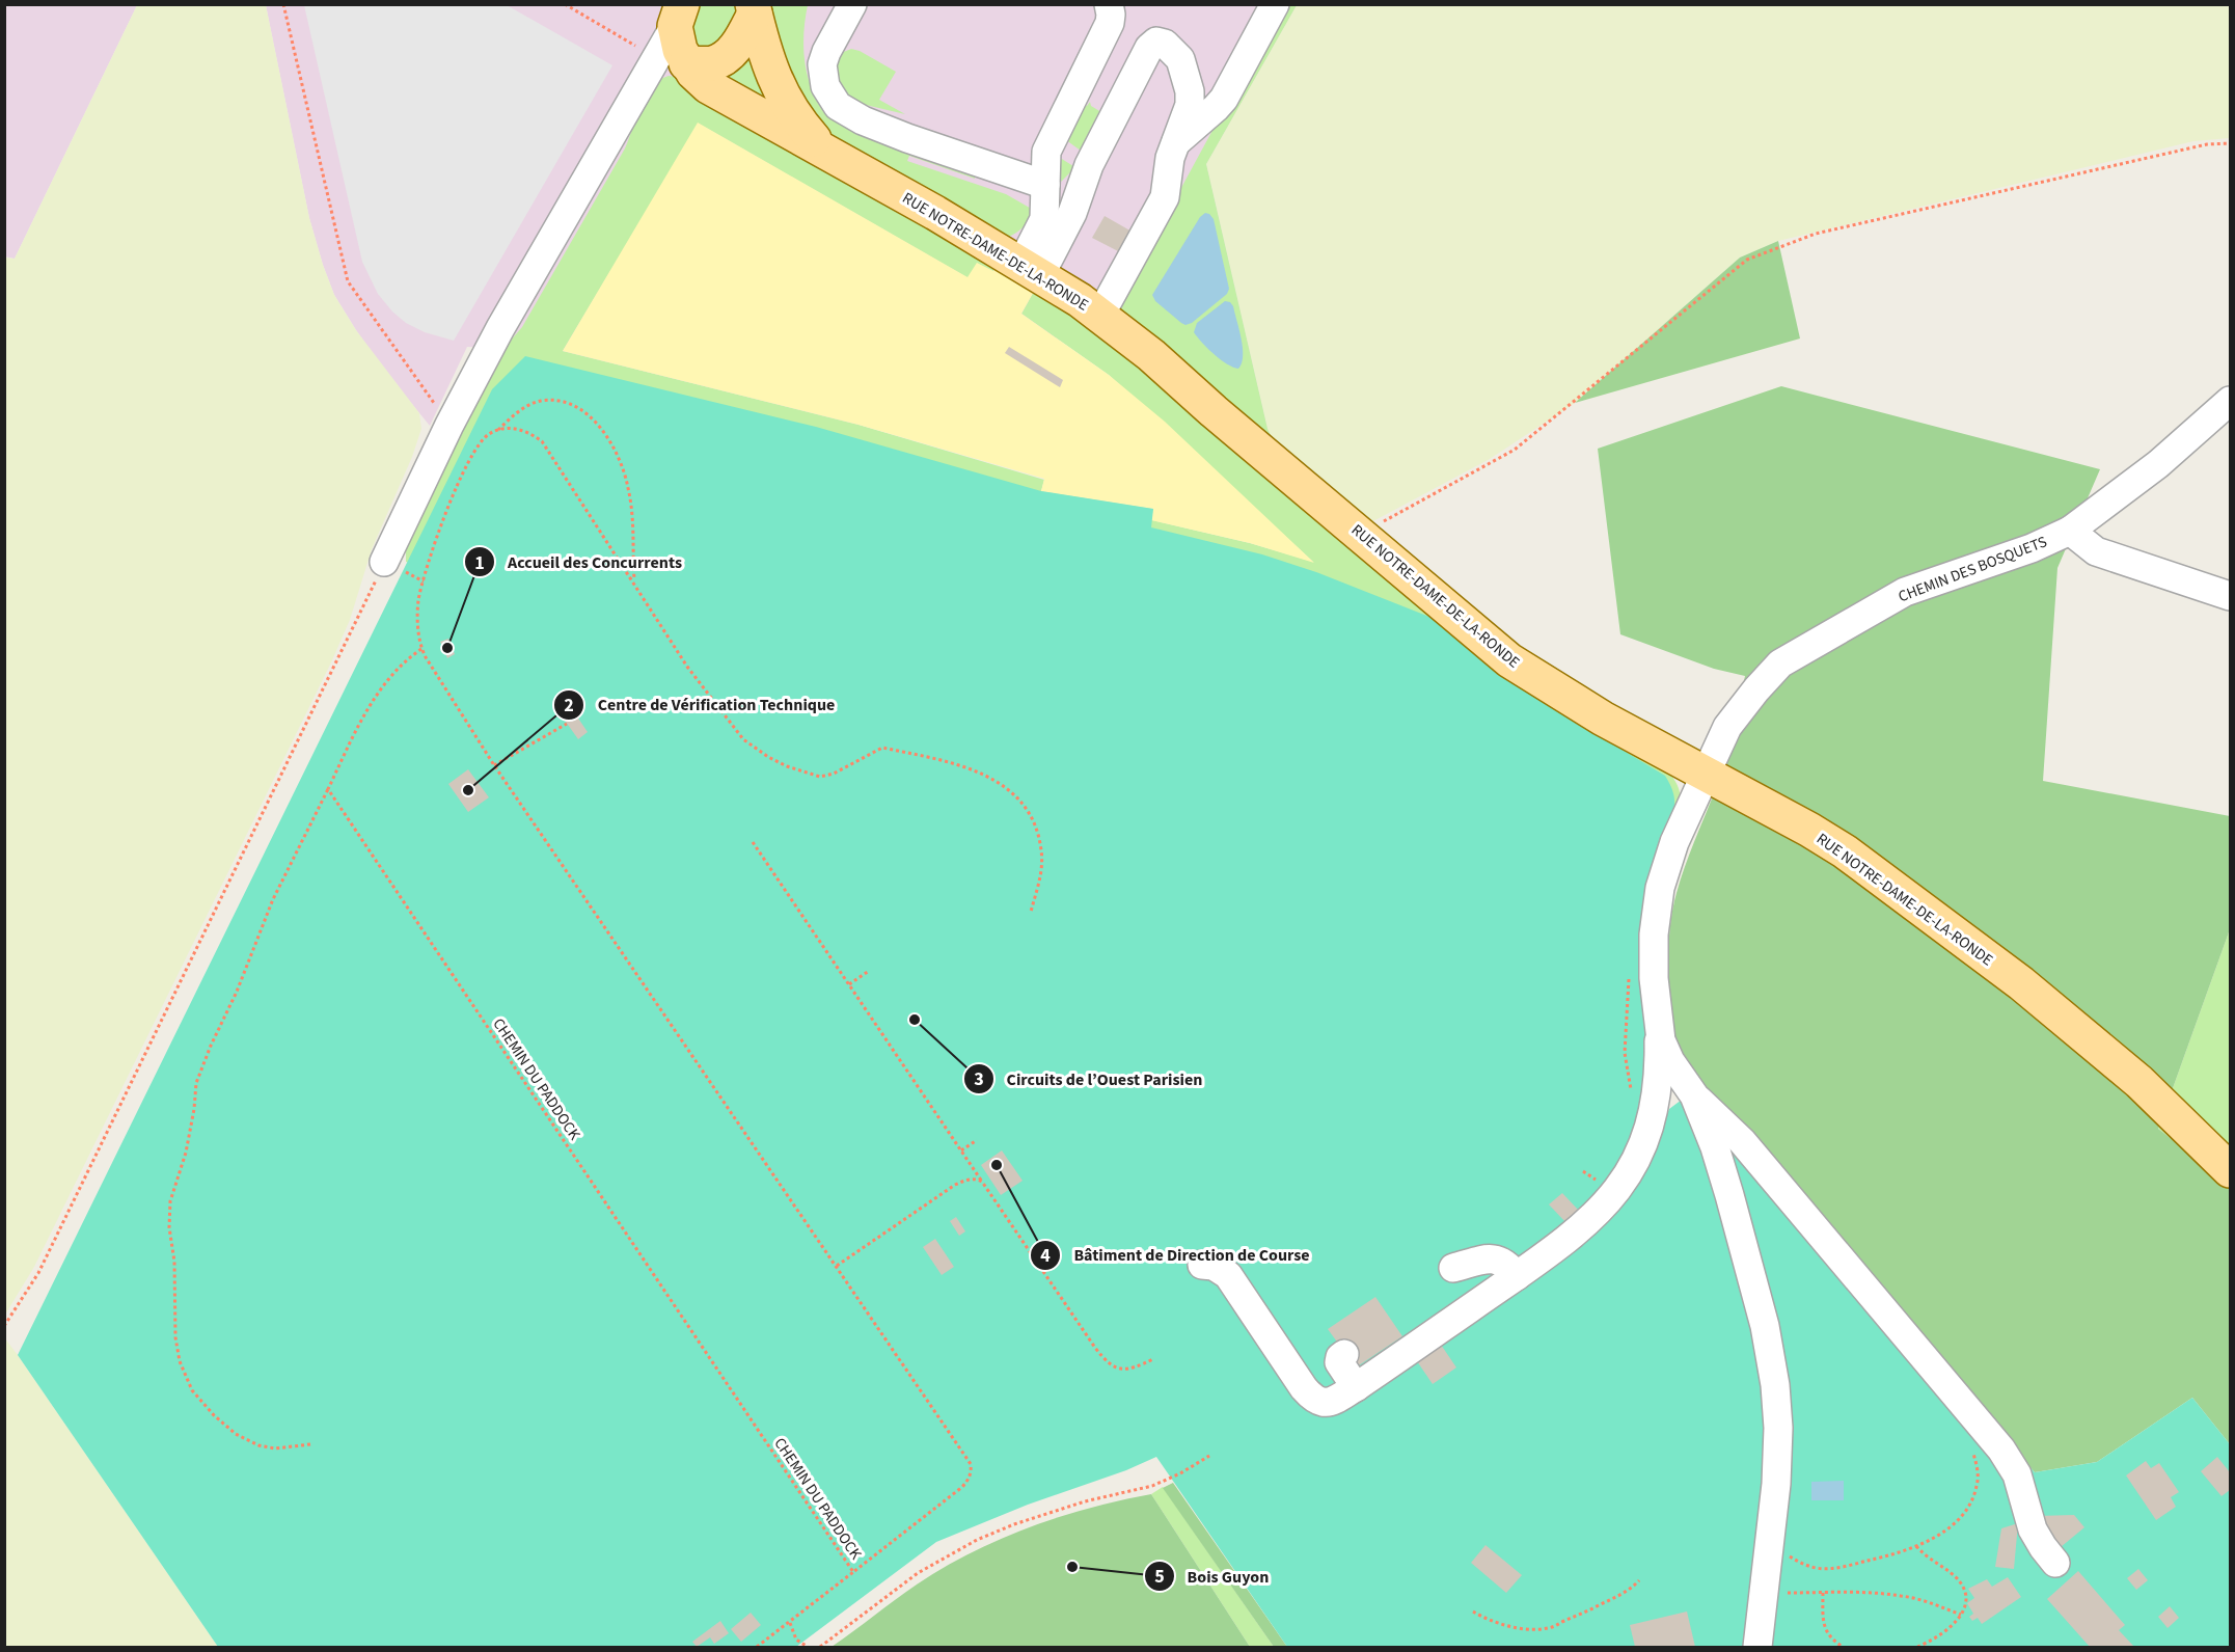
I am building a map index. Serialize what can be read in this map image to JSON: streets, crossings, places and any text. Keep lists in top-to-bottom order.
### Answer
{
  "streets": {
    "main road": ["RUE NOTRE-DAME-DE-LA-RONDE"],
    "street": ["CHEMIN DES BOSQUETS"],
    "path": ["CHEMIN DU PADDOCK"]
  },
  "crossings": [
    ["RUE NOTRE-DAME-DE-LA-RONDE", "CHEMIN DES BOSQUETS"]
  ],
  "places": [
    "Accueil des Concurrents",
    "Centre de Vérification Technique",
    "Circuits de l’Ouest Parisien",
    "Bâtiment de Direction de Course",
    "Bois Guyon"
  ]
}
